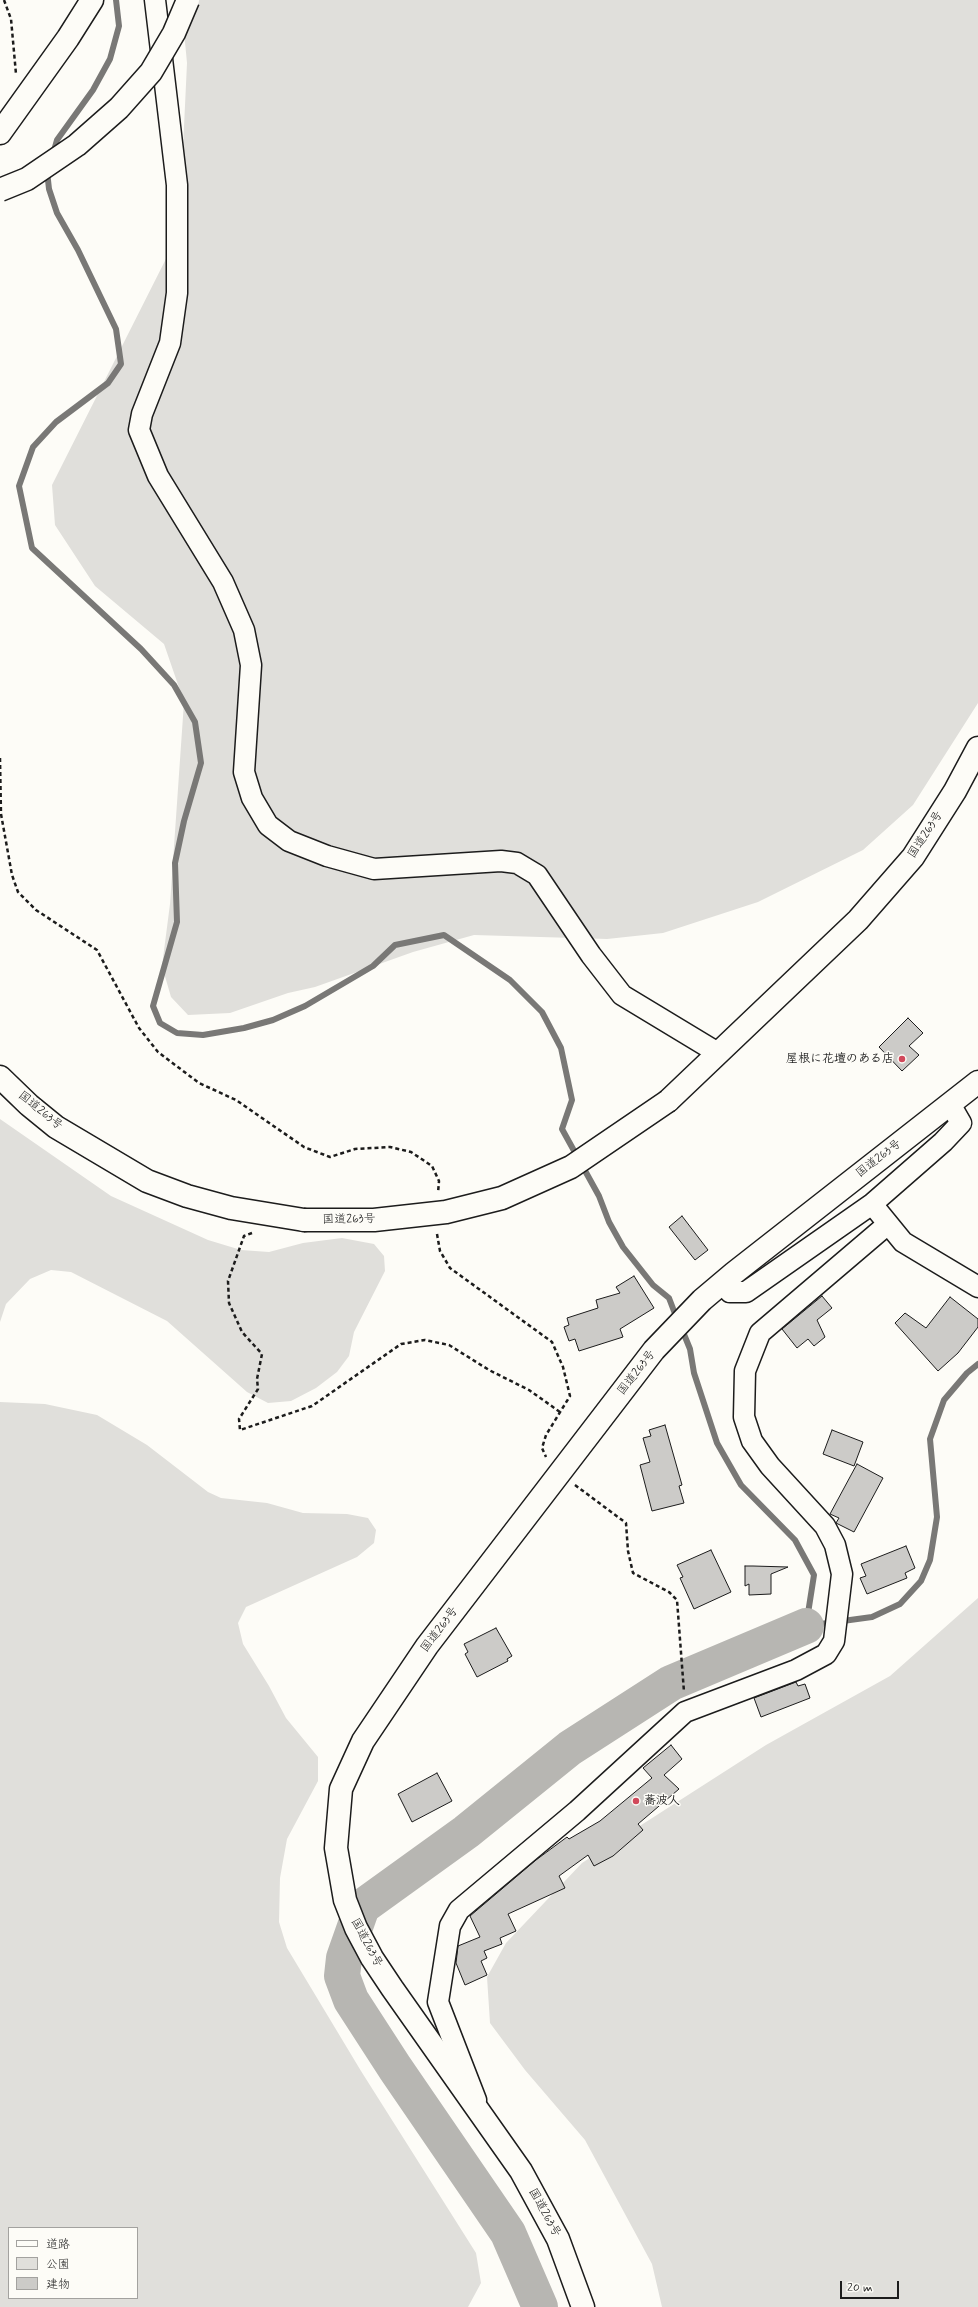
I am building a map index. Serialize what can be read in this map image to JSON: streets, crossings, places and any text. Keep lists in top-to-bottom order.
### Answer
{
  "streets": {
    "highway": ["国道263号"]
  },
  "places": ["屋根に花壇のある店", "蕎波人"],
  "legend": ["道路", "公園", "建物"],
  "scale_bar": "20 m"
}
